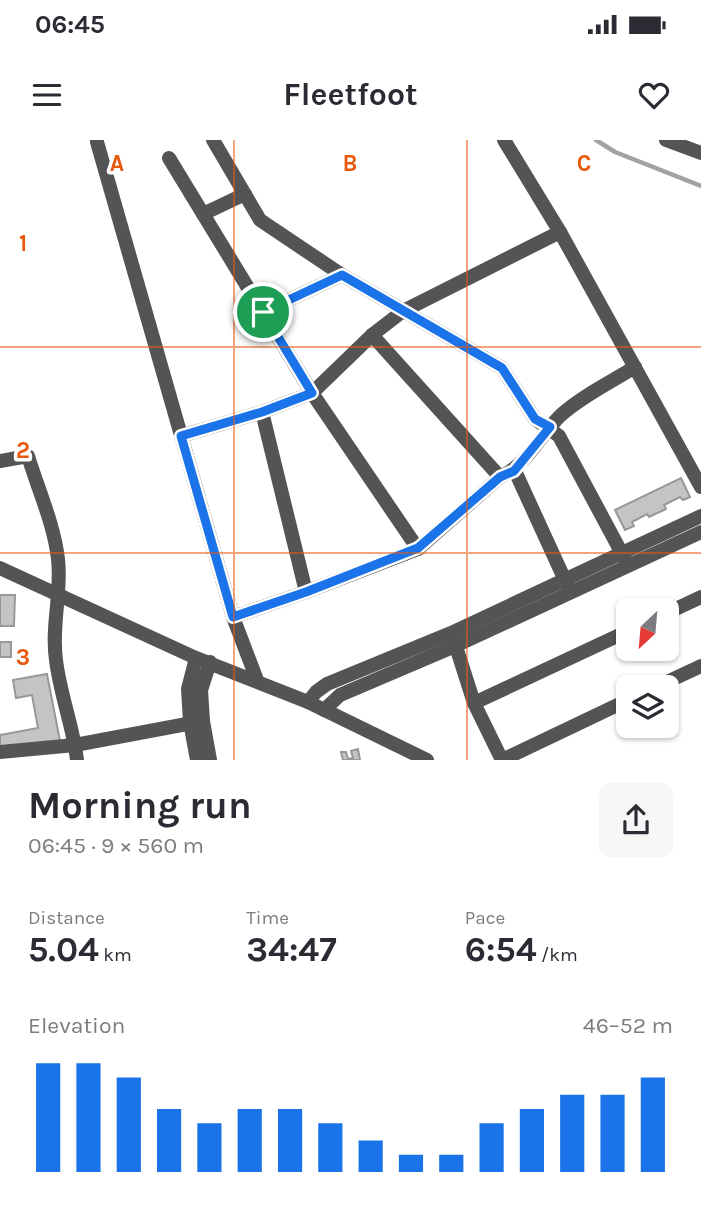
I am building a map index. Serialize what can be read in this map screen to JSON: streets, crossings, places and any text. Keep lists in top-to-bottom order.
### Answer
{
  "north": "bottom left",
  "page": {
    "status": "06:45",
    "header": "Fleetfoot",
    "heading": ["Morning run", "06:45 · 9 × 560 m"],
    "stats": [
      ["Distance", "5.04 km"],
      ["Time", "34:47"],
      ["Pace", "6:54 /km"]
    ],
    "chart": ["Elevation", "46–52 m"]
  },
  "grid": {
    "columns": ["A", "B", "C"],
    "rows": ["1", "2", "3"]
  }
}
